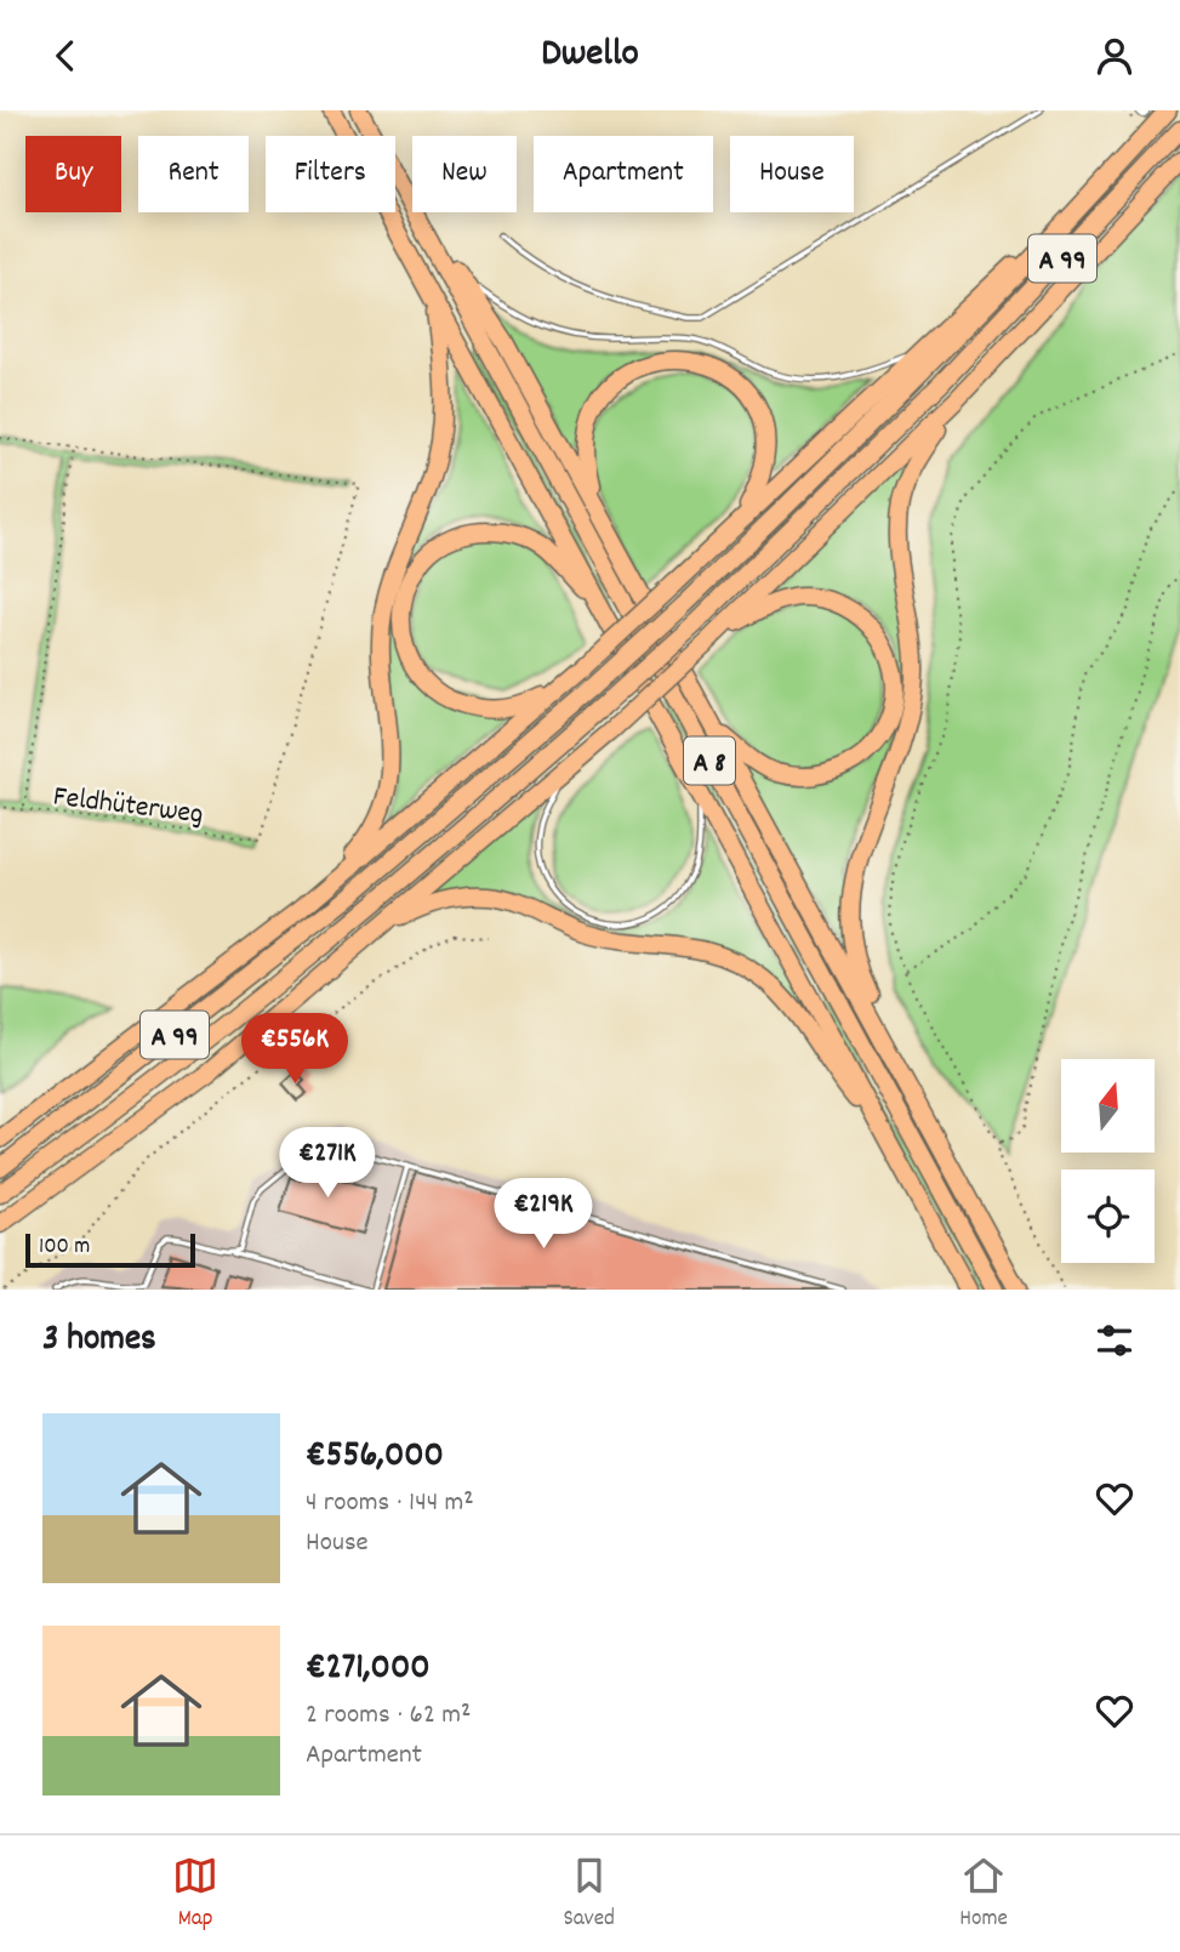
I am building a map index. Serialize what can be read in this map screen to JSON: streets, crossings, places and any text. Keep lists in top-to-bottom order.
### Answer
{
  "streets": {
    "highway": ["A 99", "A 8"],
    "path": ["Feldhüterweg"]
  },
  "scale_bar": "100 m",
  "north": "top",
  "page": {
    "header": "Dwello",
    "chip": [
      "Buy",
      "Rent",
      "Filters",
      "New",
      "Apartment",
      "House"
    ],
    "price": ["€556K", "€271K", "€219K"],
    "scale": "100 m",
    "heading": "3 homes",
    "list": [
      {
        "name": "€556,000",
        "note": "4 rooms · 144 m² · House"
      },
      {
        "name": "€271,000",
        "note": "2 rooms · 62 m² · Apartment"
      }
    ],
    "tabs": ["Map", "Saved", "Home"]
  }
}
